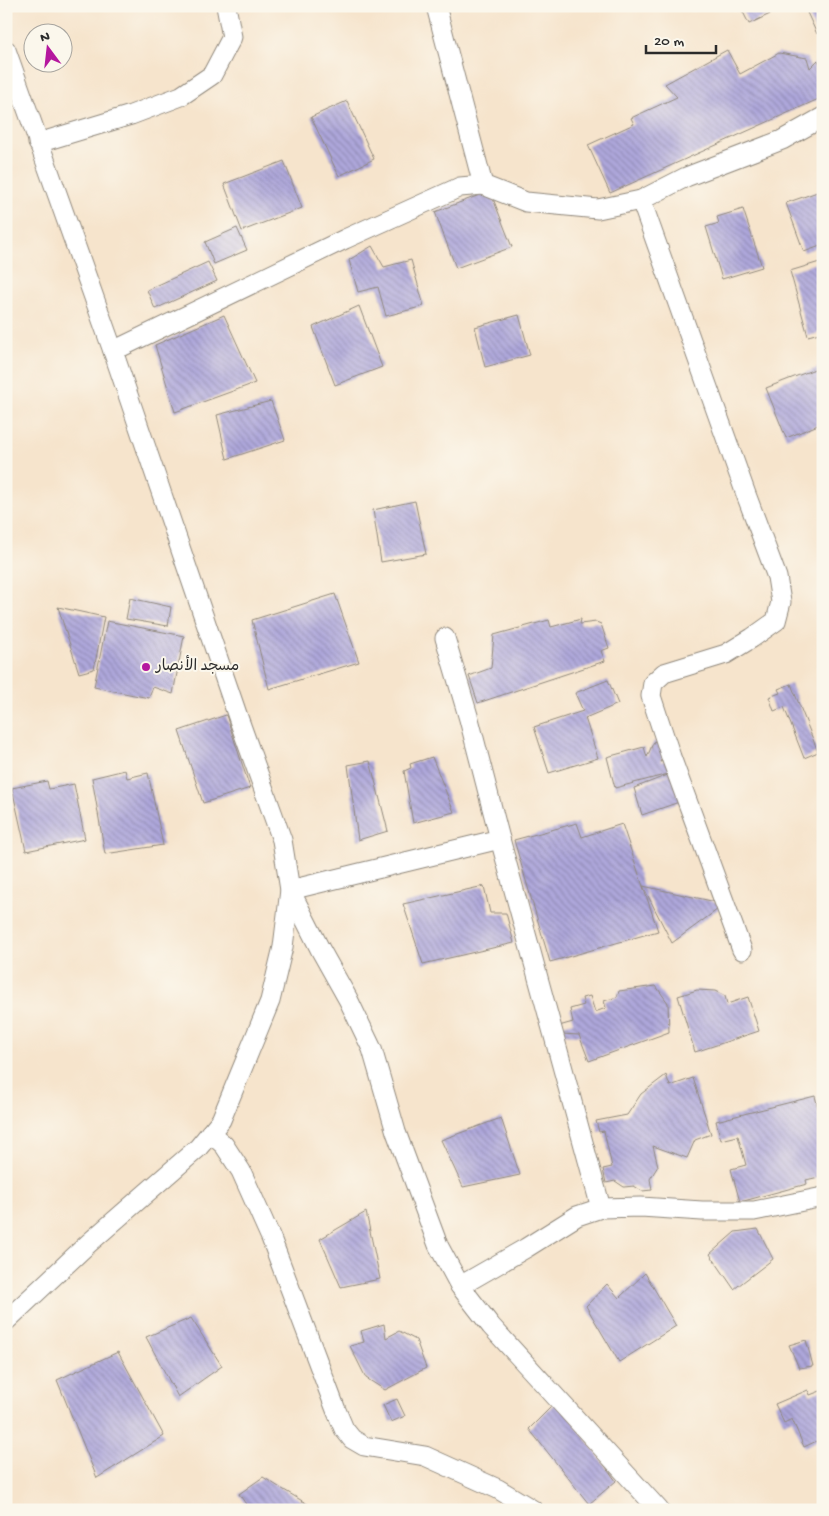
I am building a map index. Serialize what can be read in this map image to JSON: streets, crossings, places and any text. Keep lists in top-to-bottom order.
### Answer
{
  "places": ["مسجد الأنصار"],
  "scale_bar": "20 m",
  "north": "top"
}
